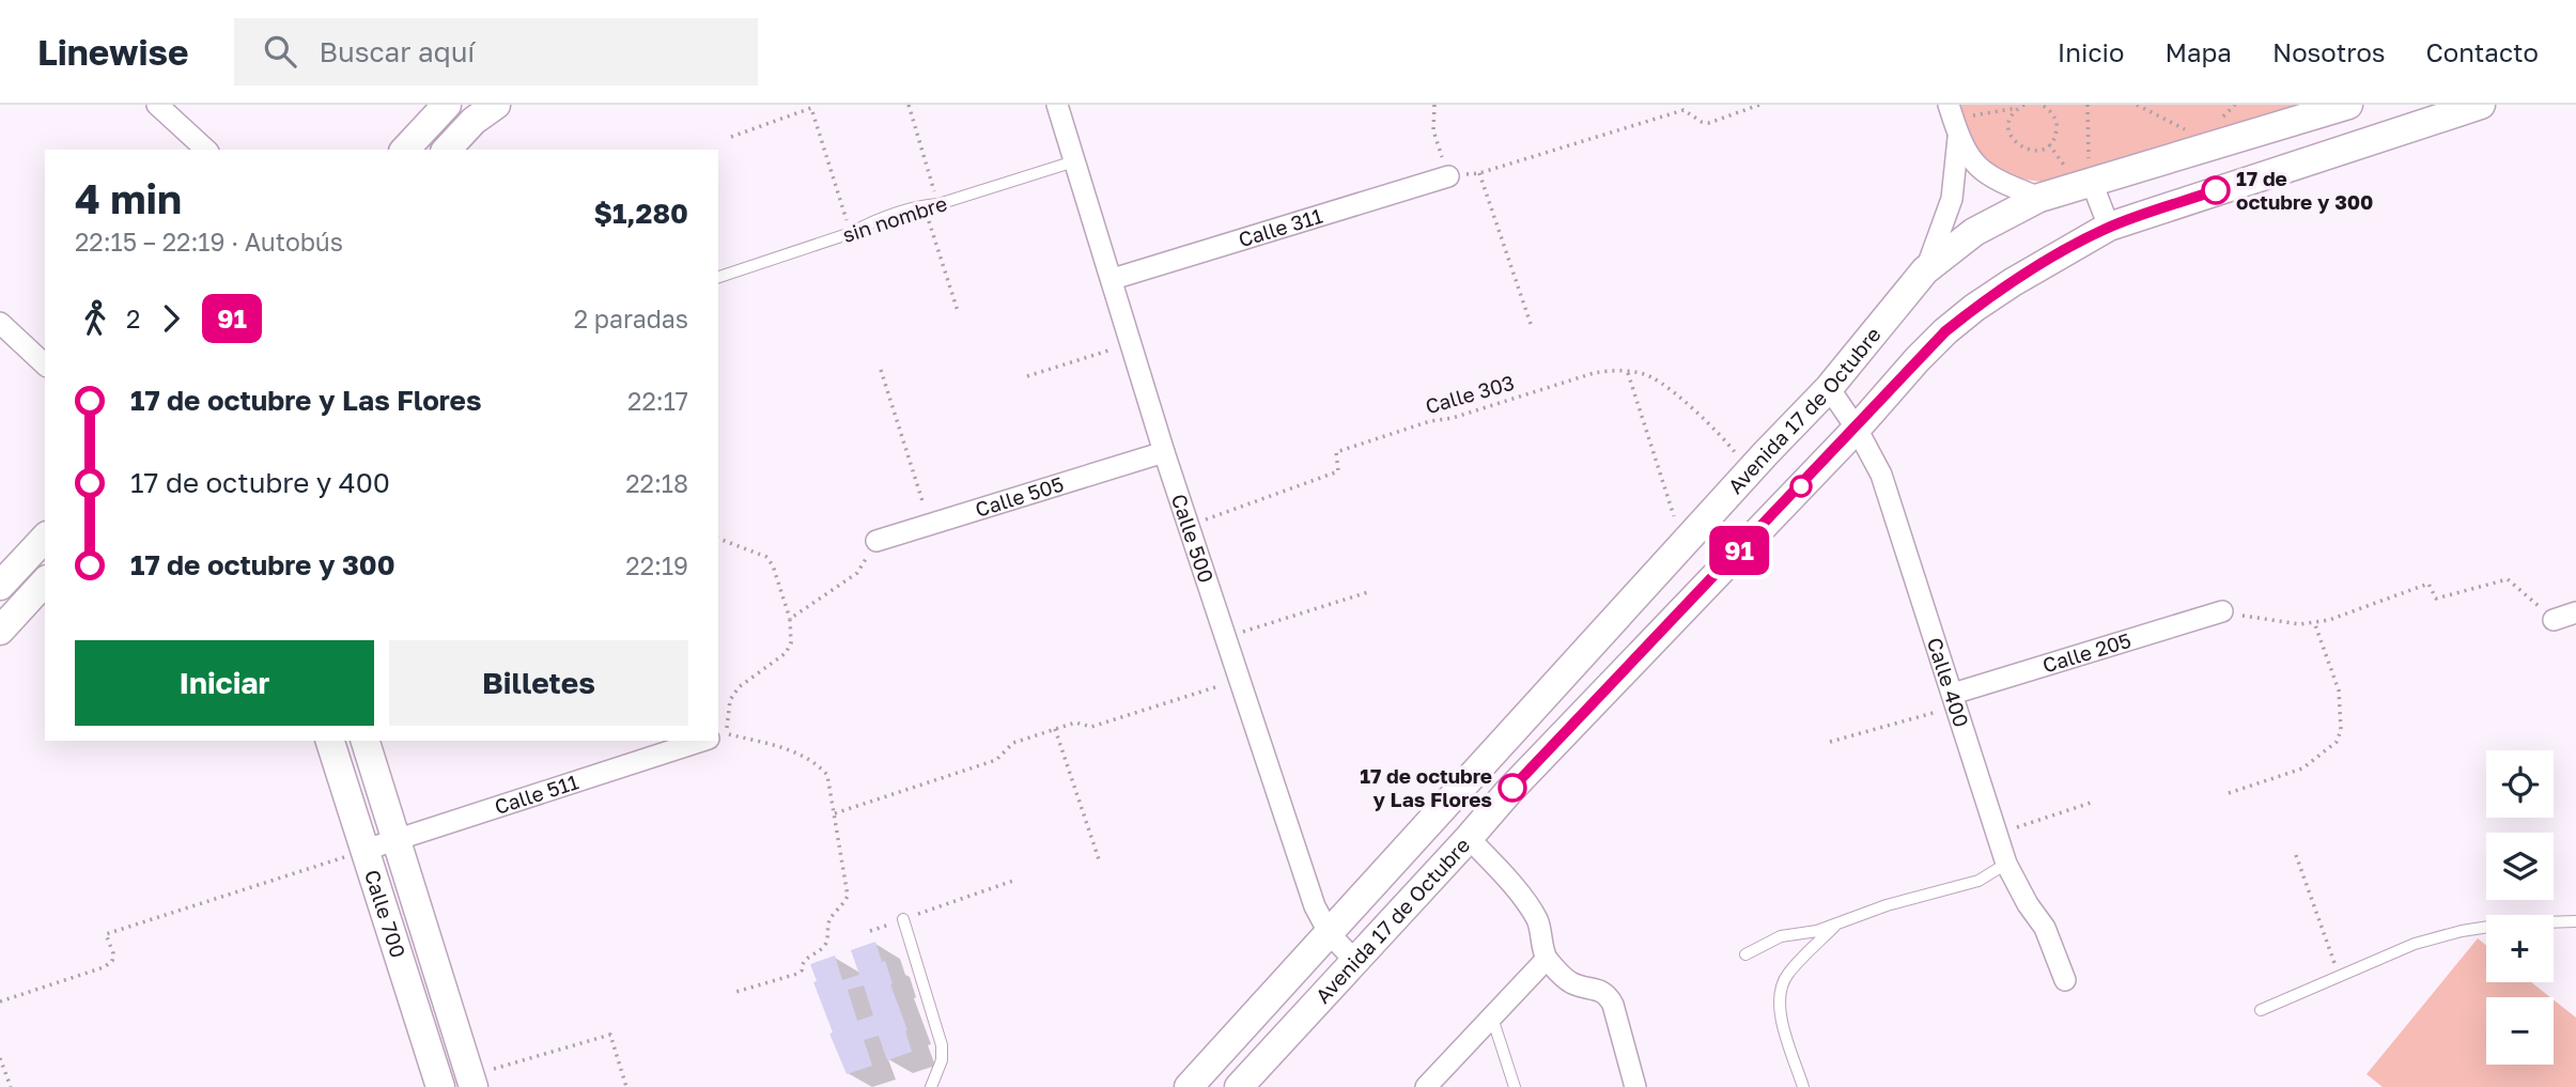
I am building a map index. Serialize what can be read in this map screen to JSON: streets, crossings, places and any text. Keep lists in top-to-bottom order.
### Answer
{
  "streets": {
    "main road": ["Avenida 17 de Octubre", "Calle 700"],
    "street": [
      "Calle 311",
      "Calle 505",
      "Calle 500",
      "Calle 205",
      "Calle 400",
      "Calle 511"
    ],
    "lane": ["sin nombre"],
    "path": ["Calle 303"]
  },
  "crossings": [
    ["sin nombre", "Calle 500"],
    ["Calle 311", "Calle 500"],
    ["Calle 303", "Avenida 17 de Octubre"],
    ["Calle 303", "Calle 500"],
    ["Avenida 17 de Octubre", "Calle 500"],
    ["Avenida 17 de Octubre", "Calle 400"],
    ["Calle 505", "Calle 500"],
    ["Calle 205", "Calle 400"],
    ["Calle 511", "Calle 700"]
  ],
  "places": ["17 de octubre y 300", "17 de octubre y Las Flores"],
  "lines": ["bus line 91"],
  "page": {
    "header": "Linewise",
    "search": "Buscar aquí",
    "nav": [
      "Inicio",
      "Mapa",
      "Nosotros",
      "Contacto"
    ],
    "on_map": "91",
    "heading": ["4 min", "22:15 – 22:19 · Autobús", "$1,280"],
    "legs": ["2", "91", "2 paradas"],
    "list": [
      {
        "name": "17 de octubre y Las Flores",
        "value": "22:17"
      },
      {
        "name": "17 de octubre y 400",
        "value": "22:18"
      },
      {
        "name": "17 de octubre y 300",
        "value": "22:19"
      }
    ],
    "buttons": ["Iniciar", "Billetes"],
    "map_buttons": ["+", "−"]
  }
}
